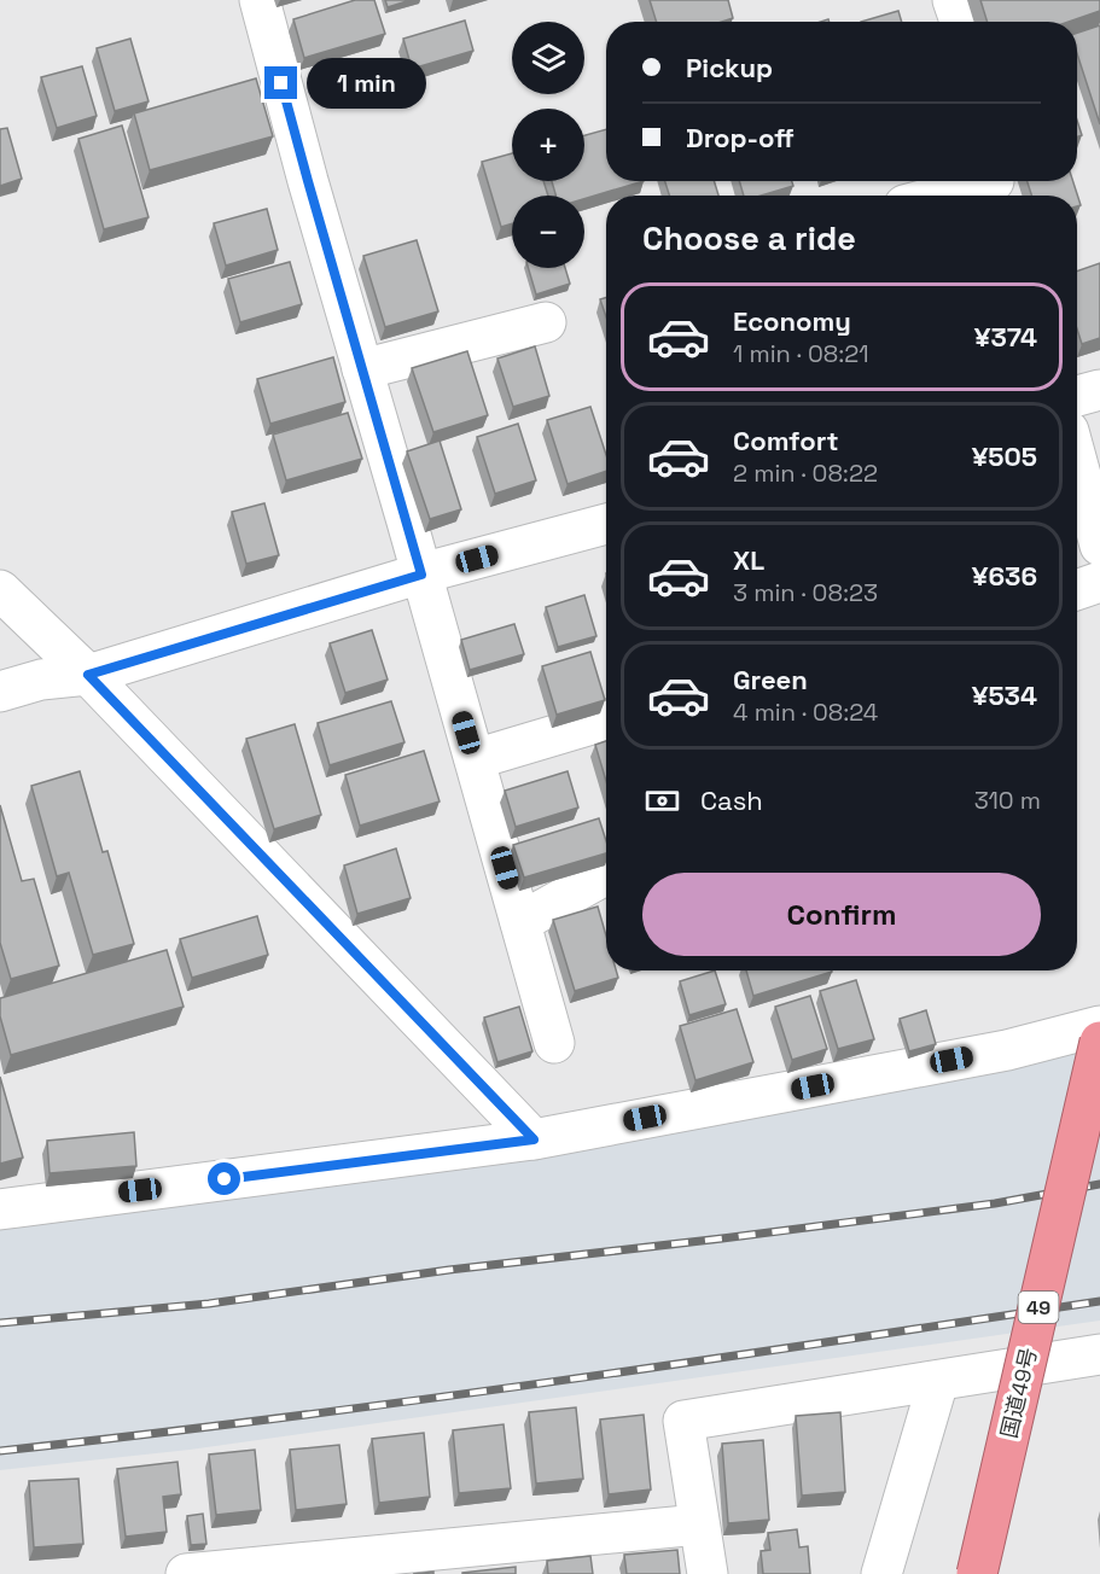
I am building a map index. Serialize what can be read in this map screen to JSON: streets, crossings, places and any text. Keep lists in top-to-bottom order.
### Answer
{
  "streets": {
    "highway": ["49", "国道49号"]
  },
  "page": {
    "map_buttons": ["+", "−"],
    "banner": ["Pickup", "Drop-off"],
    "bubble": "1 min",
    "heading": "Choose a ride",
    "list": [
      {
        "name": "Economy",
        "note": "1 min · 08:21",
        "value": "¥374"
      },
      {
        "name": "Comfort",
        "note": "2 min · 08:22",
        "value": "¥505"
      },
      {
        "name": "XL",
        "note": "3 min · 08:23",
        "value": "¥636"
      },
      {
        "name": "Green",
        "note": "4 min · 08:24",
        "value": "¥534"
      }
    ],
    "pay": ["Cash", "310 m"],
    "buttons": "Confirm"
  }
}
